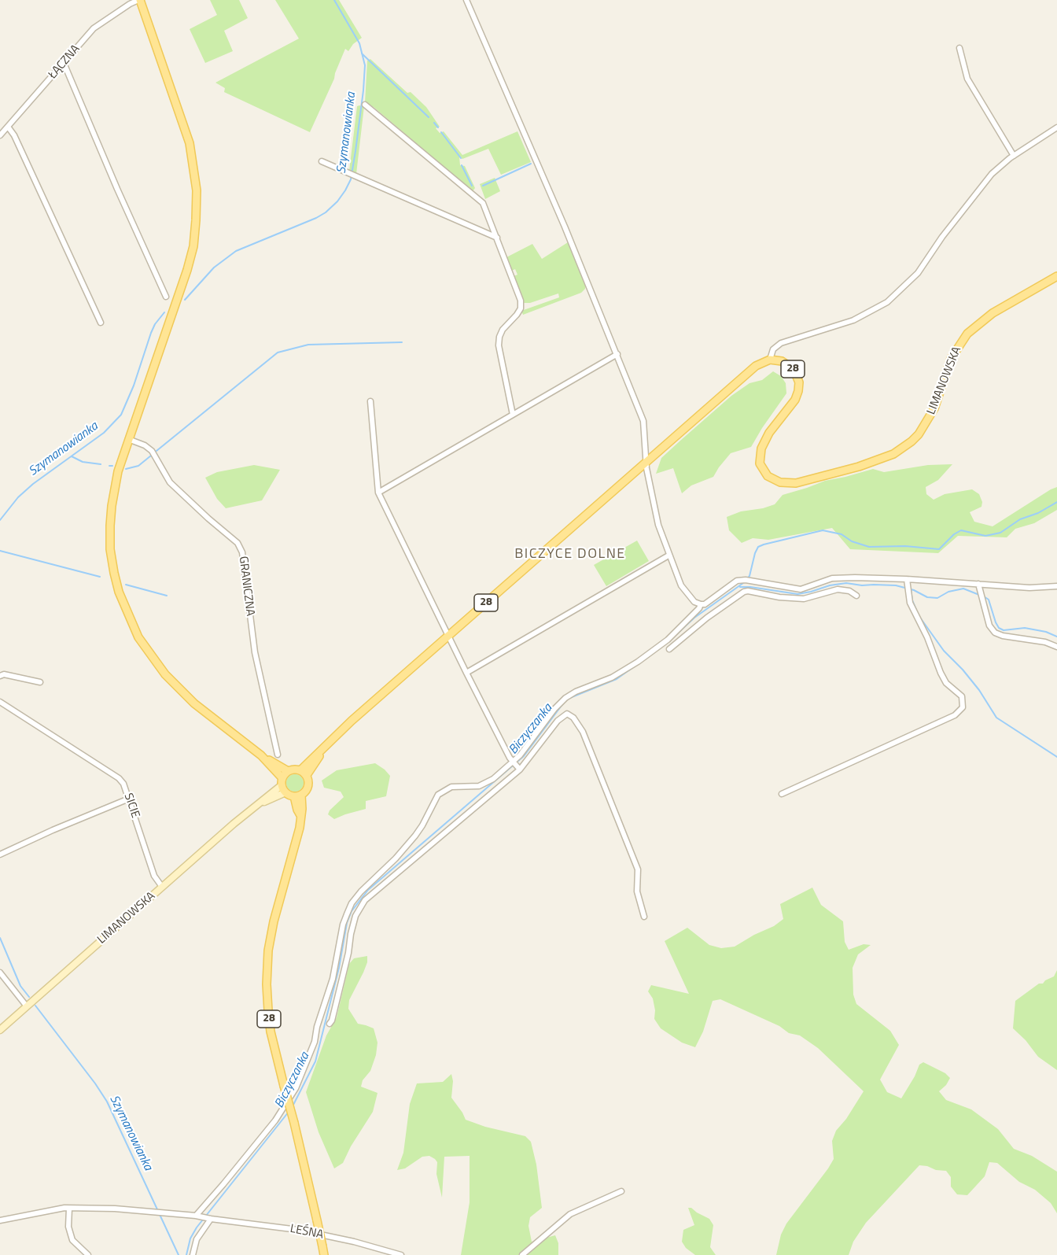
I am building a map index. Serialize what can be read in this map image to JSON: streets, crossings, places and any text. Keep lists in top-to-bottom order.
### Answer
{
  "streets": {
    "main road": ["28", "LIMANOWSKA"],
    "street": [
      "ŁĄCZNA",
      "GRANICZNA",
      "SICIE",
      "LEŚNA"
    ]
  },
  "crossings": [
    ["28", "LIMANOWSKA"],
    ["LIMANOWSKA", "SICIE"]
  ],
  "districts": ["BICZYCE DOLNE"],
  "water": ["Szymanowianka", "Biczyczanka"]
}
